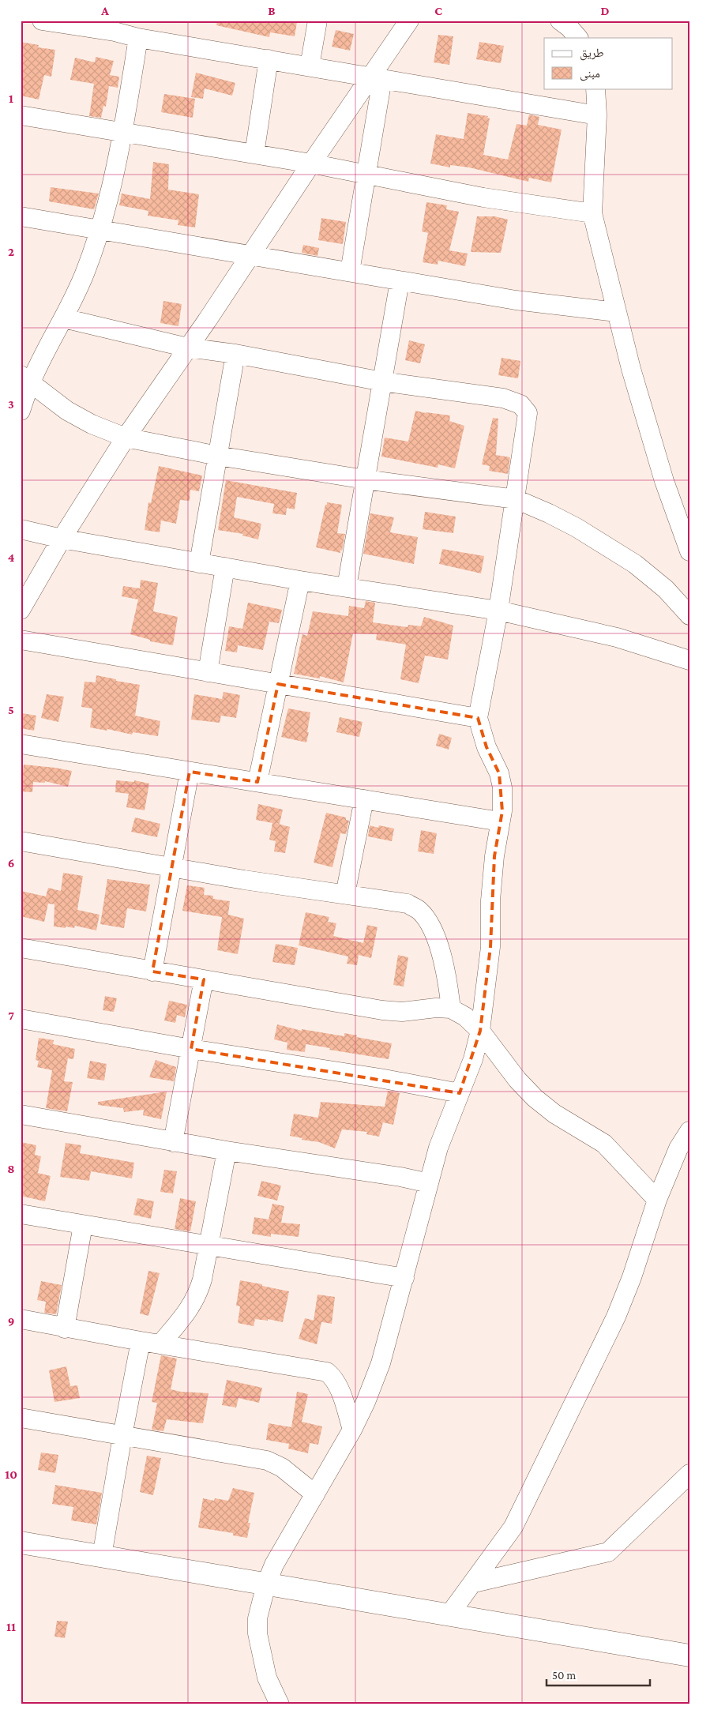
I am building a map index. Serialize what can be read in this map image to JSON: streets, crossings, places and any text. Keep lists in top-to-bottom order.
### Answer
{
  "legend": ["طريق", "مبنى"],
  "scale_bar": "50 m",
  "grid": {
    "columns": [
      "A",
      "B",
      "C",
      "D"
    ],
    "rows": [
      "1",
      "2",
      "3",
      "4",
      "5",
      "6",
      "7",
      "8",
      "9",
      "10",
      "11"
    ]
  }
}
